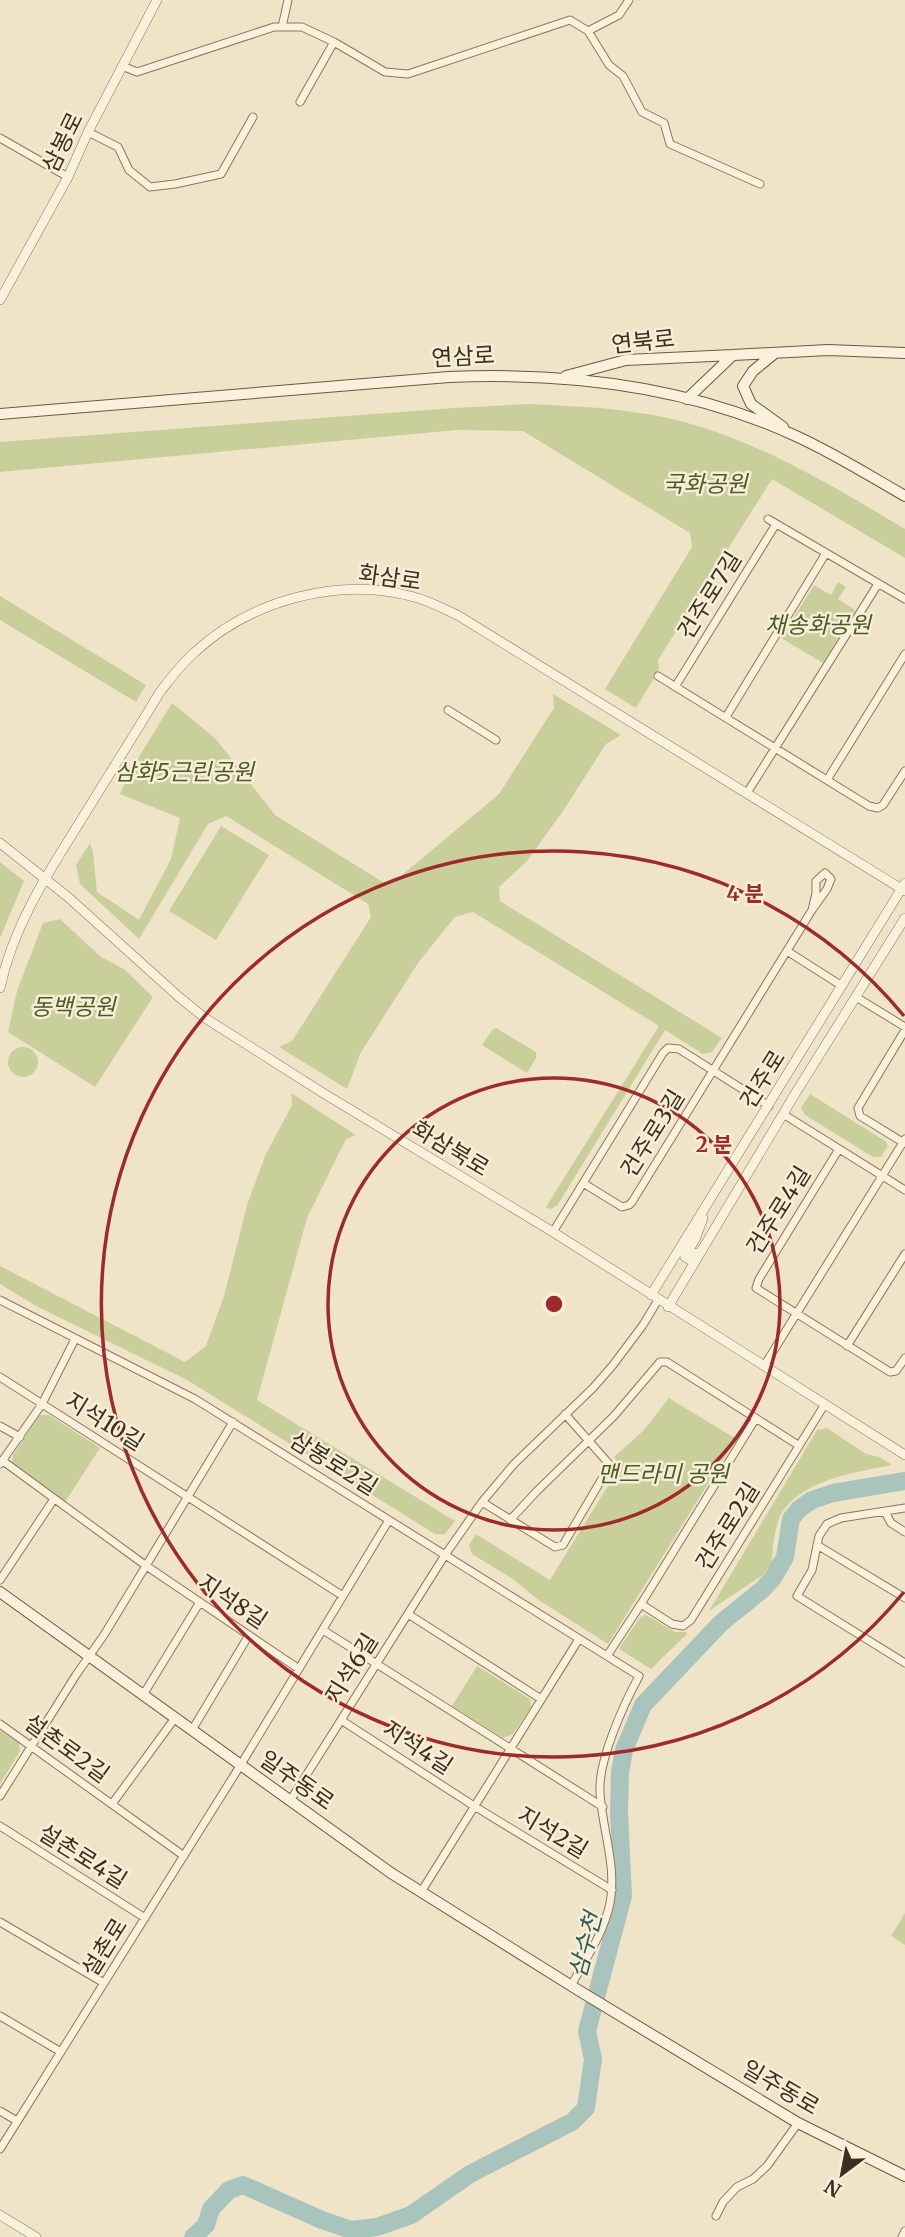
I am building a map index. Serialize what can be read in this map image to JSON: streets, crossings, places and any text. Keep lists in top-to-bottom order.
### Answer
{
  "streets": {
    "main road": ["연북로", "연삼로", "일주동로"],
    "street": [
      "삼봉로",
      "화삼로",
      "건주로7길",
      "건주로",
      "건주로3길",
      "화삼북로",
      "건주로4길",
      "지석10길",
      "삼봉로2길",
      "건주로2길",
      "지석8길",
      "지석6길",
      "지석4길",
      "설촌로2길",
      "지석2길",
      "설촌로4길",
      "설촌로"
    ]
  },
  "crossings": [
    ["연북로", "연삼로"],
    ["화삼로", "건주로"],
    ["화삼로", "화삼북로"],
    ["건주로", "건주로3길"],
    ["건주로", "화삼북로"],
    ["건주로", "삼봉로2길"],
    ["건주로", "지석6길"],
    ["건주로3길", "화삼북로"],
    ["화삼북로", "건주로2길"],
    ["삼봉로2길", "건주로2길"],
    ["삼봉로2길", "지석6길"],
    ["삼봉로2길", "지석2길"],
    ["지석6길", "지석4길"],
    ["지석6길", "일주동로"],
    ["지석4길", "지석2길"],
    ["설촌로2길", "일주동로"],
    ["설촌로2길", "설촌로"],
    ["일주동로", "지석2길"],
    ["일주동로", "설촌로"],
    ["설촌로4길", "설촌로"]
  ],
  "water": ["삼수천"],
  "parks": [
    "국화공원",
    "채송화공원",
    "삼화5근린공원",
    "동백공원",
    "맨드라미 공원"
  ],
  "north": "bottom left",
  "rings": ["4 분", "2 분"]
}
